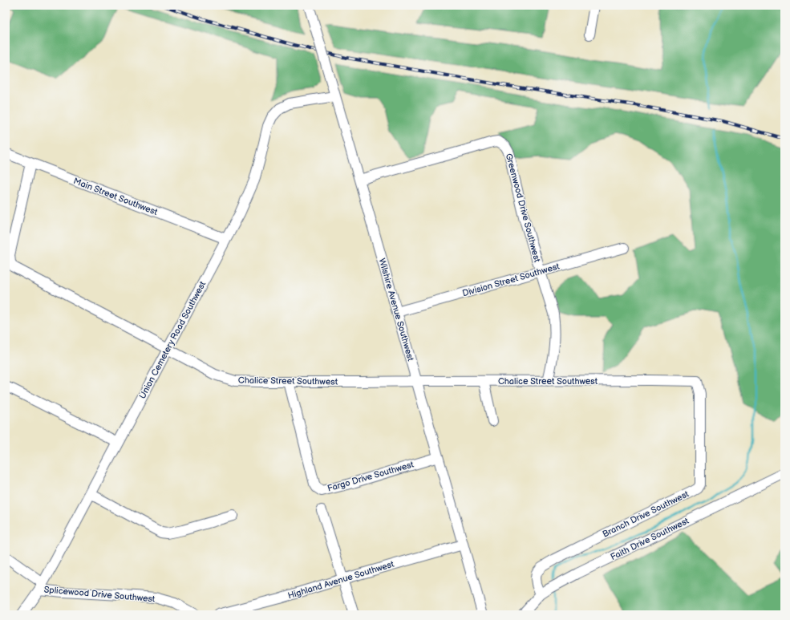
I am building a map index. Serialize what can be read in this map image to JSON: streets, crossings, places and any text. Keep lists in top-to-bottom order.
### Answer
{
  "streets": {
    "street": [
      "Main Street Southwest",
      "Greenwood Drive Southwest",
      "Division Street Southwest",
      "Wilshire Avenue Southwest",
      "Union Cemetery Road Southwest",
      "Chalice Street Southwest",
      "Fargo Drive Southwest",
      "Branch Drive Southwest",
      "Faith Drive Southwest",
      "Highland Avenue Southwest",
      "Splicewood Drive Southwest"
    ]
  },
  "crossings": [
    ["Main Street Southwest", "Union Cemetery Road Southwest"],
    ["Main Street Southwest", "Chalice Street Southwest"],
    ["Greenwood Drive Southwest", "Division Street Southwest"],
    ["Greenwood Drive Southwest", "Wilshire Avenue Southwest"],
    ["Greenwood Drive Southwest", "Chalice Street Southwest"],
    ["Division Street Southwest", "Wilshire Avenue Southwest"],
    ["Wilshire Avenue Southwest", "Union Cemetery Road Southwest"],
    ["Wilshire Avenue Southwest", "Chalice Street Southwest"],
    ["Wilshire Avenue Southwest", "Fargo Drive Southwest"],
    ["Wilshire Avenue Southwest", "Highland Avenue Southwest"],
    ["Union Cemetery Road Southwest", "Chalice Street Southwest"],
    ["Union Cemetery Road Southwest", "Splicewood Drive Southwest"],
    ["Chalice Street Southwest", "Fargo Drive Southwest"],
    ["Chalice Street Southwest", "Branch Drive Southwest"],
    ["Branch Drive Southwest", "Faith Drive Southwest"]
  ]
}
